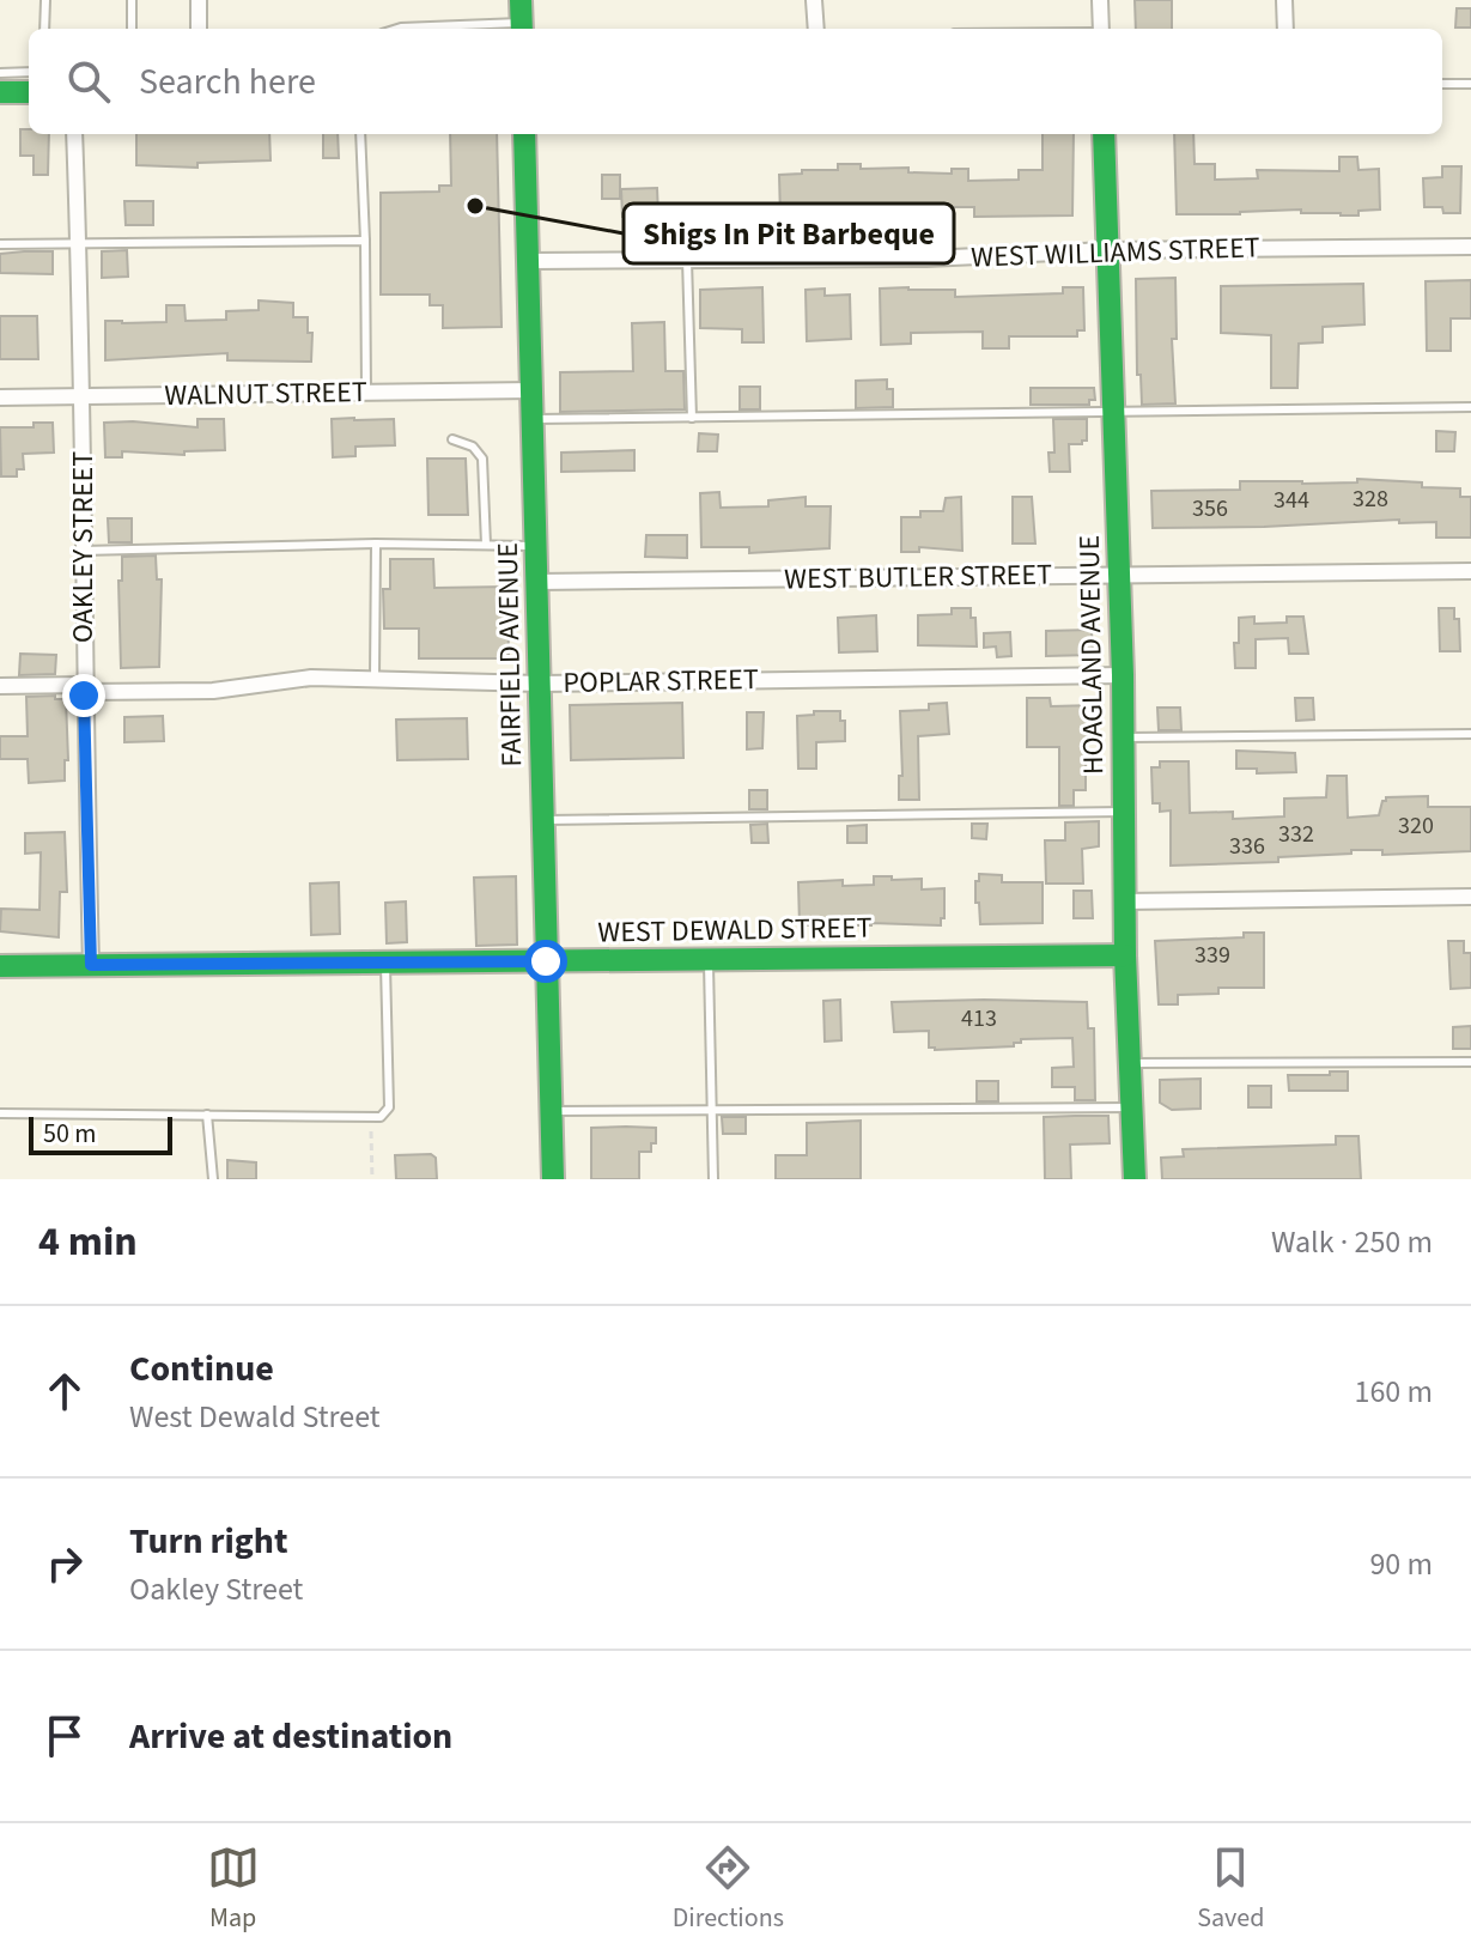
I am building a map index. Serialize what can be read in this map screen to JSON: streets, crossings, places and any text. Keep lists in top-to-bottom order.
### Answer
{
  "streets": {
    "street": [
      "WEST WILLIAMS STREET",
      "WALNUT STREET",
      "OAKLEY STREET",
      "WEST BUTLER STREET",
      "FAIRFIELD AVENUE",
      "HOAGLAND AVENUE",
      "POPLAR STREET",
      "WEST DEWALD STREET"
    ]
  },
  "crossings": [
    ["WEST WILLIAMS STREET", "FAIRFIELD AVENUE"],
    ["WEST WILLIAMS STREET", "HOAGLAND AVENUE"],
    ["WALNUT STREET", "OAKLEY STREET"],
    ["WALNUT STREET", "FAIRFIELD AVENUE"],
    ["OAKLEY STREET", "POPLAR STREET"],
    ["OAKLEY STREET", "WEST DEWALD STREET"],
    ["WEST BUTLER STREET", "FAIRFIELD AVENUE"],
    ["WEST BUTLER STREET", "HOAGLAND AVENUE"],
    ["FAIRFIELD AVENUE", "POPLAR STREET"],
    ["FAIRFIELD AVENUE", "WEST DEWALD STREET"],
    ["HOAGLAND AVENUE", "POPLAR STREET"],
    ["HOAGLAND AVENUE", "WEST DEWALD STREET"]
  ],
  "places": ["Shigs In Pit Barbeque"],
  "house_numbers": [
    "328",
    "344",
    "356",
    "320",
    "332",
    "336",
    "339",
    "413"
  ],
  "scale_bar": "50 m",
  "page": {
    "search": "Search here",
    "scale": "50 m",
    "heading": ["4 min", "Walk · 250 m"],
    "list": [
      ["Continue", "West Dewald Street", "160 m"],
      ["Turn right", "Oakley Street", "90 m"],
      "Arrive at destination"
    ],
    "nav": ["Map", "Directions", "Saved"]
  }
}
